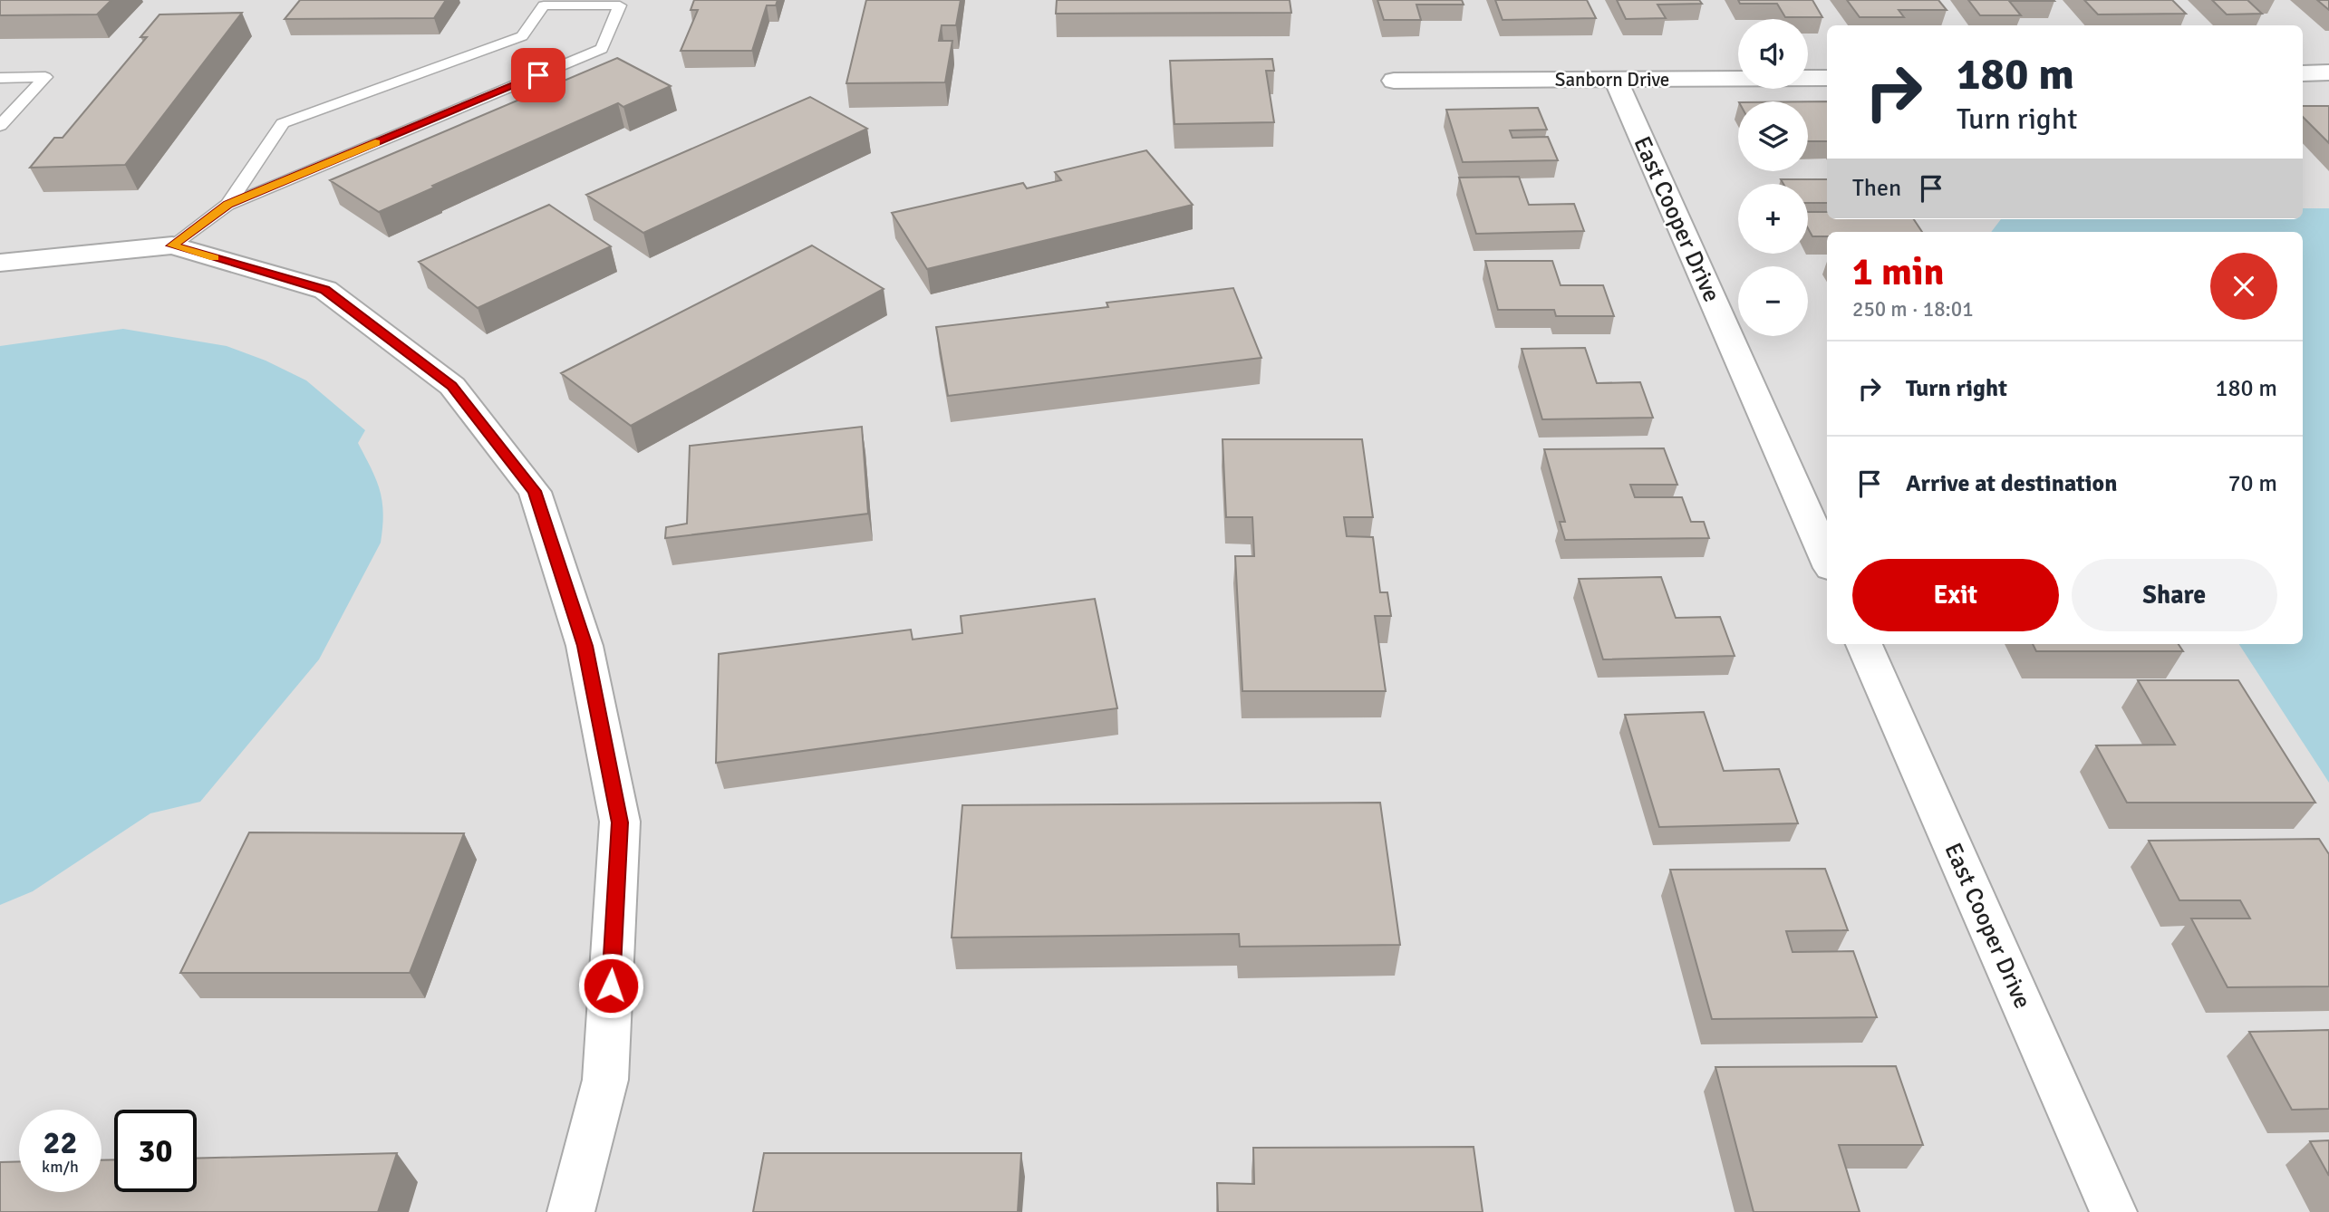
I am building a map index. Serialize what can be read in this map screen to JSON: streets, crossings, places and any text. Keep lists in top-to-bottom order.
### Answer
{
  "streets": {
    "street": ["Sanborn Drive", "East Cooper Drive"]
  },
  "crossings": [
    ["Sanborn Drive", "East Cooper Drive"]
  ],
  "page": {
    "map_buttons": ["+", "−"],
    "turn": ["180 m", "Turn right"],
    "then": "Then",
    "heading": ["1 min", "250 m · 18:01"],
    "list": [
      {
        "name": "Turn right",
        "value": "180 m"
      },
      {
        "name": "Arrive at destination",
        "value": "70 m"
      }
    ],
    "buttons": ["Exit", "Share"],
    "speed": "22 km/h",
    "limit": "30"
  }
}
